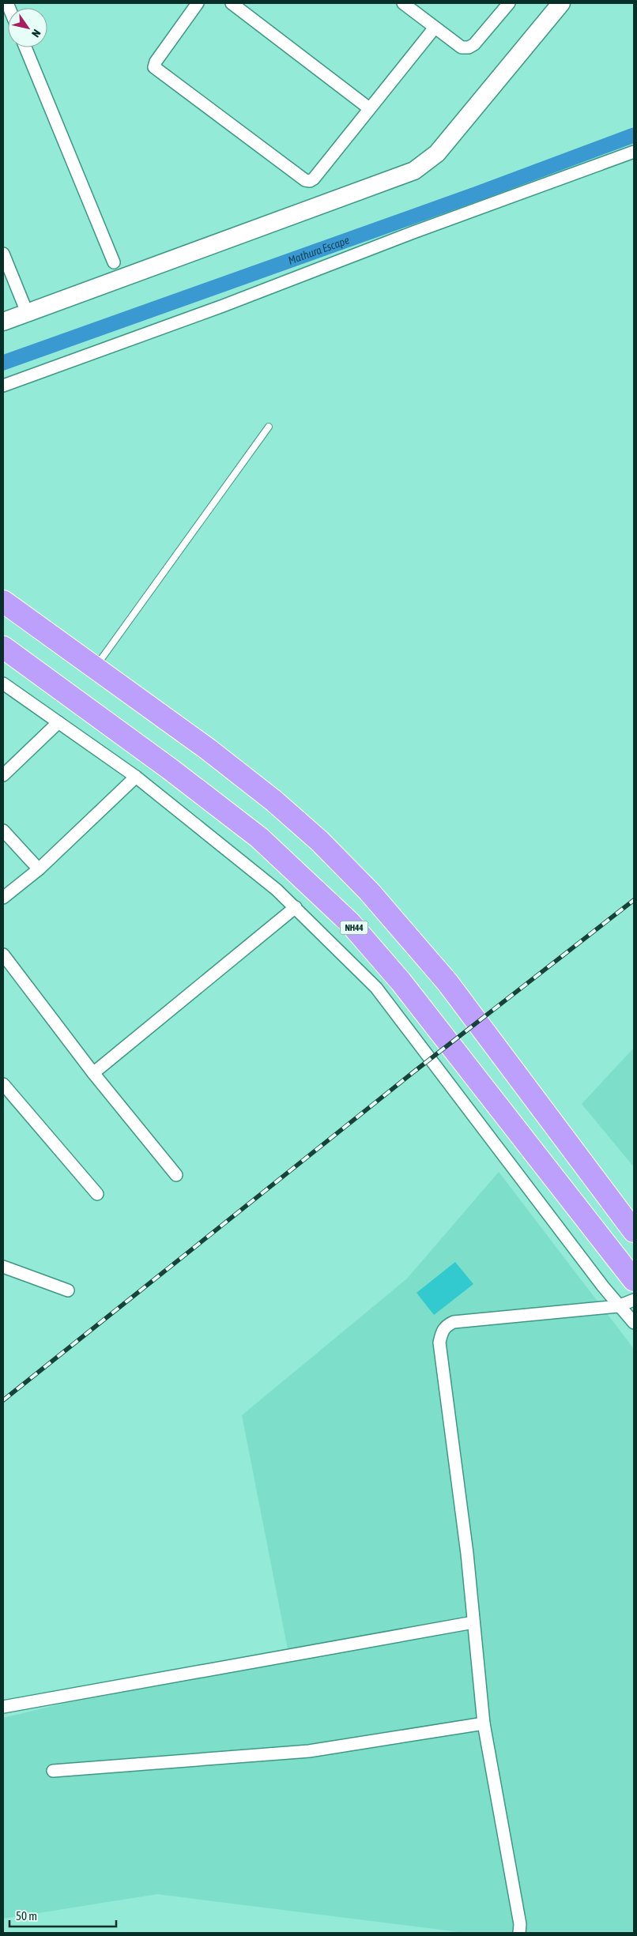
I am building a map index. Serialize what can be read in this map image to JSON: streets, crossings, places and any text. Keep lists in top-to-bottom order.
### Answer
{
  "streets": {
    "highway": ["NH44"]
  },
  "water": ["Mathura Escape"],
  "scale_bar": "50 m",
  "north": "bottom right"
}
